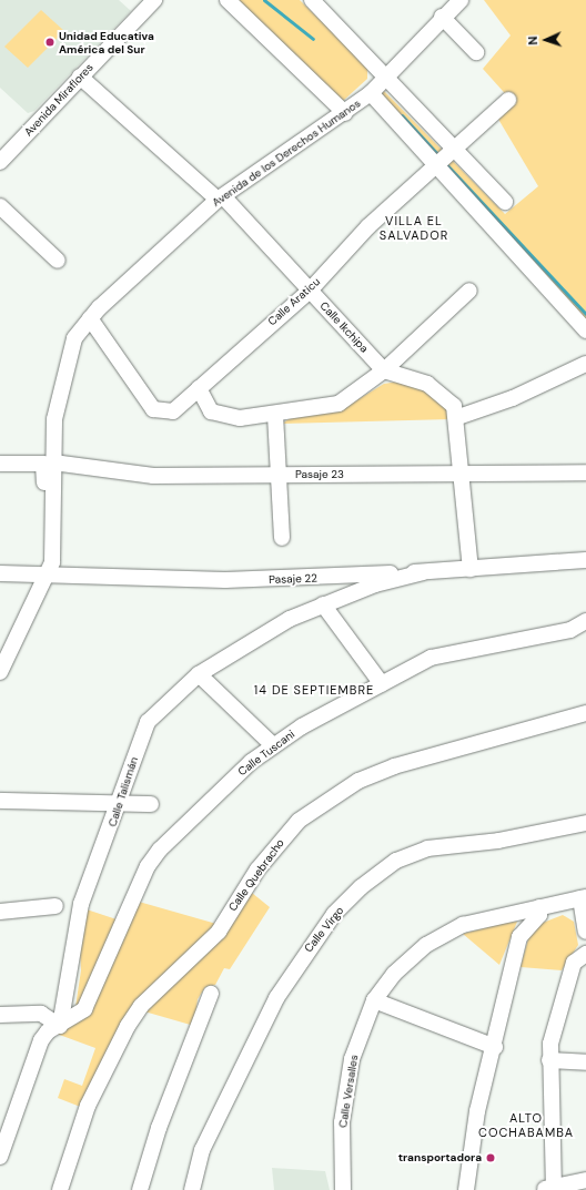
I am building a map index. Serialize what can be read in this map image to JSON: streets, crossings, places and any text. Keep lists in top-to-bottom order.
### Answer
{
  "streets": {
    "street": [
      "Avenida Miraflores",
      "Avenida de los Derechos Humanos",
      "Calle Araticu",
      "Calle Ikchipa",
      "Pasaje 23",
      "Pasaje 22",
      "Calle Tuscani",
      "Calle Talismán",
      "Calle Quebracho",
      "Calle Virgo",
      "Calle Versalles"
    ]
  },
  "crossings": [
    ["Avenida Miraflores", "Calle Ikchipa"],
    ["Avenida de los Derechos Humanos", "Calle Araticu"],
    ["Avenida de los Derechos Humanos", "Calle Ikchipa"],
    ["Avenida de los Derechos Humanos", "Pasaje 23"],
    ["Avenida de los Derechos Humanos", "Pasaje 22"],
    ["Calle Araticu", "Calle Ikchipa"],
    ["Pasaje 22", "Calle Talismán"],
    ["Calle Tuscani", "Calle Talismán"]
  ],
  "districts": ["VILLA EL SALVADOR", "14 DE SEPTIEMBRE", "ALTO COCHABAMBA"],
  "places": ["Unidad Educativa América del Sur", "transportadora"],
  "north": "left"
}
